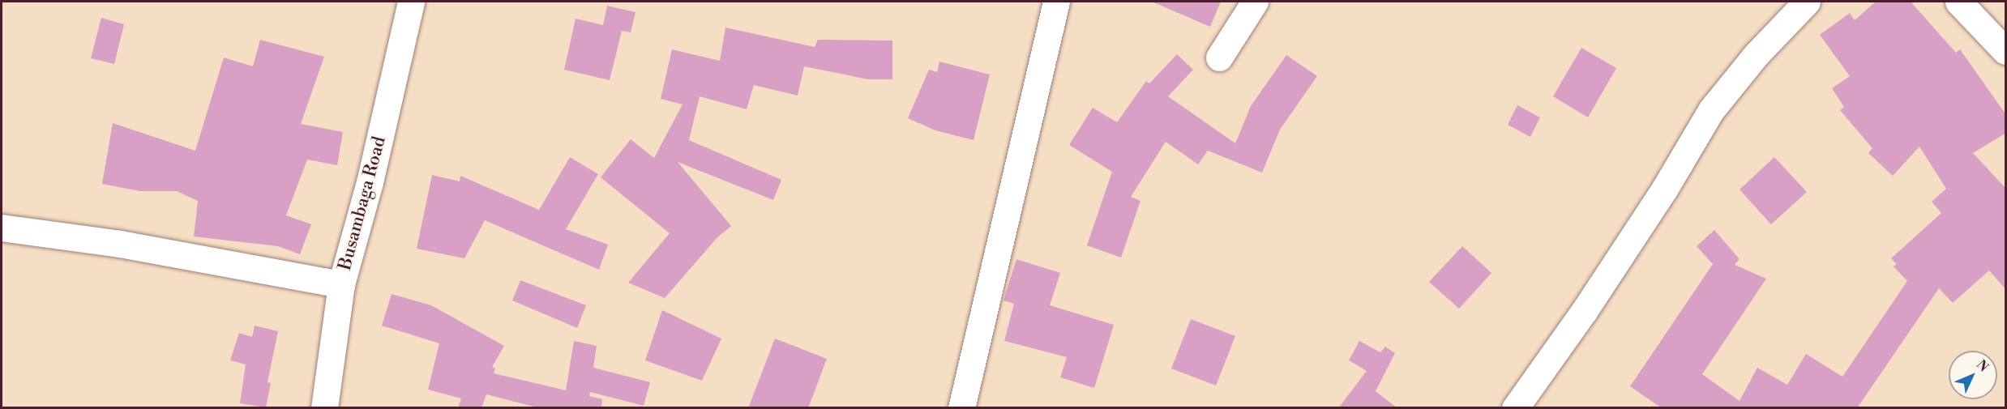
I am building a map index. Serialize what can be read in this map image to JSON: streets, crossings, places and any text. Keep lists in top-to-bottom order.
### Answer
{
  "streets": {
    "street": ["Busambaga Road"]
  },
  "north": "top right"
}
